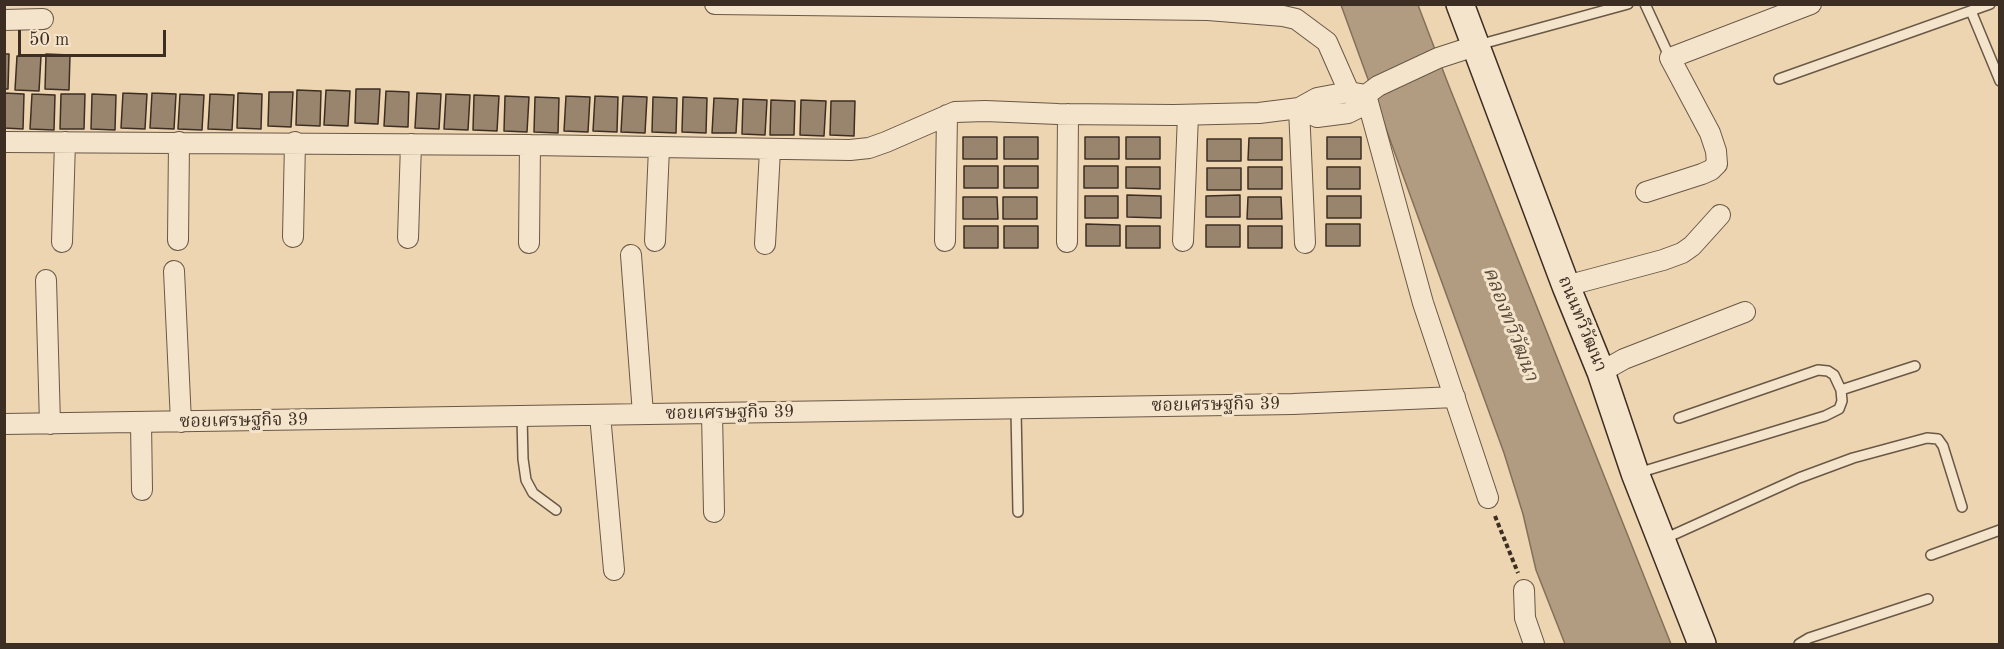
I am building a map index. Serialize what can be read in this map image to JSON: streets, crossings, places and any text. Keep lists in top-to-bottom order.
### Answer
{
  "streets": {
    "main road": ["ถนนทวีวัฒนา"],
    "street": ["ซอยเศรษฐกิจ 39"]
  },
  "water": ["คลองทวีวัฒนา"],
  "scale_bar": "50 m"
}
